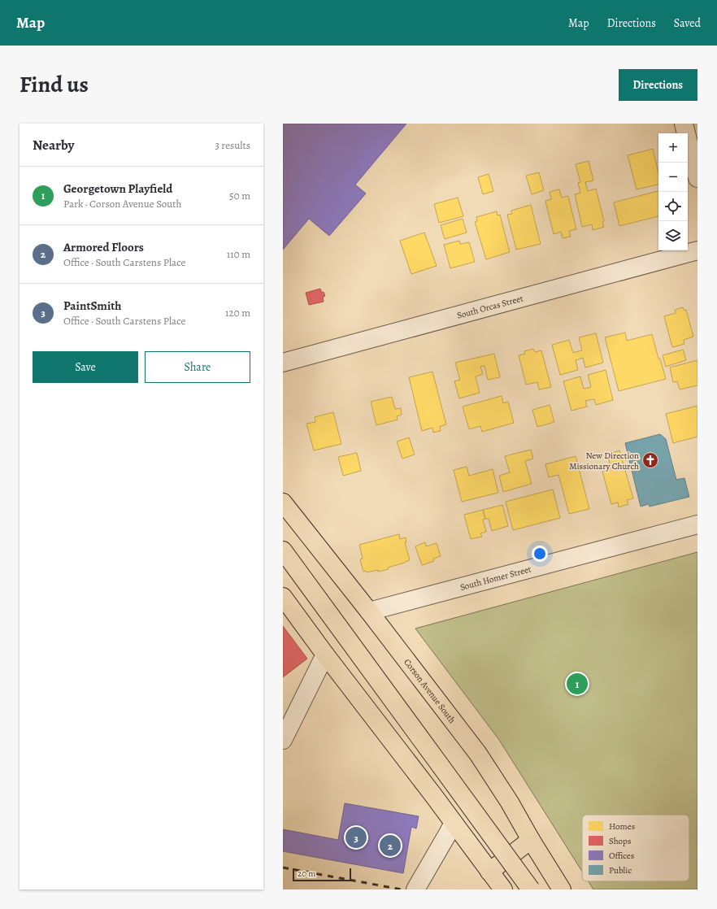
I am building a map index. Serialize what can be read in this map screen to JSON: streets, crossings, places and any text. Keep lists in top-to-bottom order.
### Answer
{
  "streets": {
    "main road": ["Corson Avenue South"],
    "street": ["South Orcas Street", "South Homer Street"]
  },
  "crossings": [
    ["South Homer Street", "Corson Avenue South"]
  ],
  "places": {
    "church": ["New Direction Missionary Church"]
  },
  "legend": [
    "Homes",
    "Shops",
    "Offices",
    "Public"
  ],
  "scale_bar": "20 m",
  "page": {
    "header": "Map",
    "nav": ["Map", "Directions", "Saved"],
    "title": "Find us",
    "buttons": [
      "Directions",
      ["Save", "Share"]
    ],
    "heading": ["Nearby", "3 results"],
    "map_buttons": ["+", "−"],
    "list": [
      {
        "mark": "1",
        "name": "Georgetown Playfield",
        "note": "Park · Corson Avenue South",
        "value": "50 m"
      },
      {
        "mark": "2",
        "name": "Armored Floors",
        "note": "Office · South Carstens Place",
        "value": "110 m"
      },
      {
        "mark": "3",
        "name": "PaintSmith",
        "note": "Office · South Carstens Place",
        "value": "120 m"
      }
    ],
    "pins": ["1", "3", "2"],
    "scale": "20 m"
  }
}
